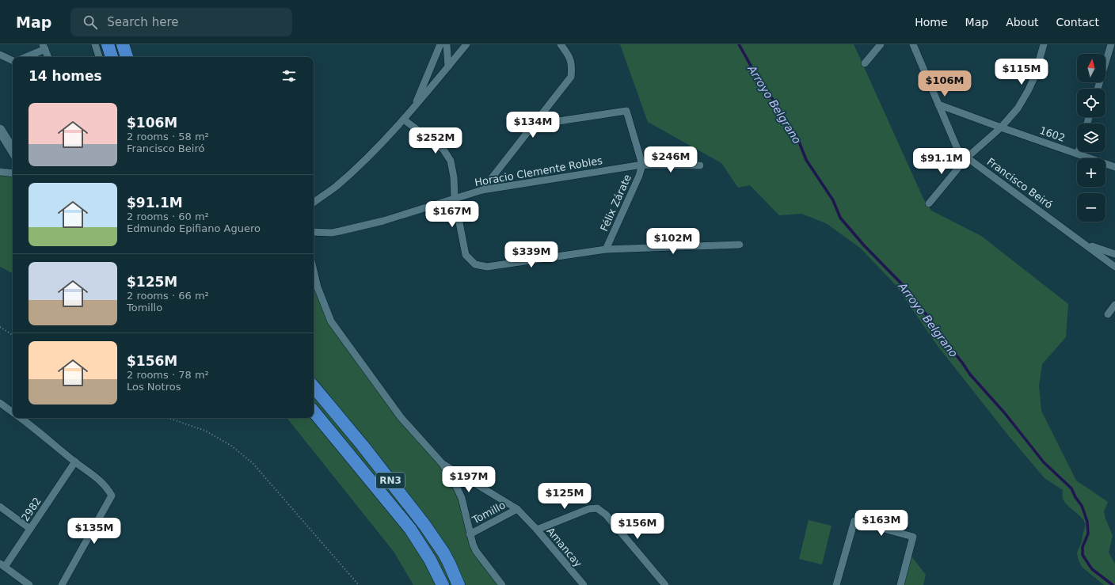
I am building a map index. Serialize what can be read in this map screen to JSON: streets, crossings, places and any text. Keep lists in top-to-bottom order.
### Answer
{
  "streets": {
    "highway": ["RN3"],
    "street": [
      "1602",
      "Horacio Clemente Robles",
      "Francisco Beiró",
      "Félix Zárate",
      "2982",
      "Tomillo",
      "Amancay"
    ]
  },
  "crossings": [
    ["1602", "Francisco Beiró"],
    ["Horacio Clemente Robles", "Félix Zárate"],
    ["Tomillo", "Amancay"]
  ],
  "water": ["Arroyo Belgrano"],
  "north": "top",
  "page": {
    "header": "Map",
    "search": "Search here",
    "nav": [
      "Home",
      "Map",
      "About",
      "Contact"
    ],
    "map_buttons": ["+", "−"],
    "heading": "14 homes",
    "price": [
      "$115M",
      "$106M",
      "$134M",
      "$252M",
      "$246M",
      "$91.1M",
      "$167M",
      "$102M",
      "$339M",
      "$197M",
      "$125M",
      "$163M",
      "$156M",
      "$135M"
    ],
    "list": [
      {
        "name": "$106M",
        "note": "2 rooms · 58 m² · Francisco Beiró"
      },
      {
        "name": "$91.1M",
        "note": "2 rooms · 60 m² · Edmundo Epifiano Aguero"
      },
      {
        "name": "$125M",
        "note": "2 rooms · 66 m² · Tomillo"
      },
      {
        "name": "$156M",
        "note": "2 rooms · 78 m² · Los Notros"
      }
    ]
  }
}
